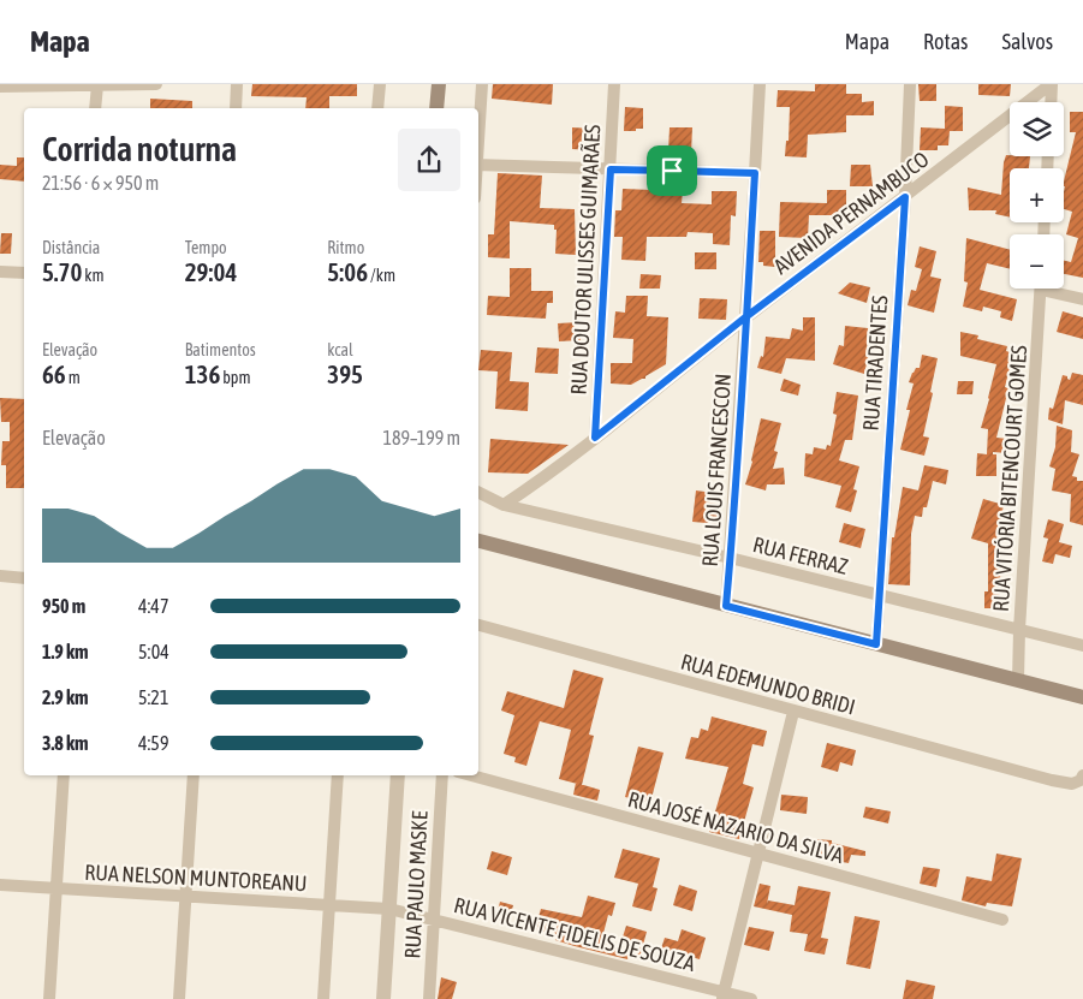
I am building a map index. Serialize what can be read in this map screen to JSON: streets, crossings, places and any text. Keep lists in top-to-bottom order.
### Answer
{
  "streets": {
    "street": [
      "AVENIDA PERNAMBUCO",
      "RUA DOUTOR ULISSES GUIMARÃES",
      "RUA TIRADENTES",
      "RUA LOUIS FRANCESCON",
      "RUA VITÓRIA BITENCOURT GOMES",
      "RUA FERRAZ",
      "RUA EDEMUNDO BRIDI",
      "RUA JOSÉ NAZARIO DA SILVA",
      "RUA NELSON MUNTOREANU",
      "RUA PAULO MASKE",
      "RUA VICENTE FIDELIS DE SOUZA"
    ]
  },
  "crossings": [
    ["AVENIDA PERNAMBUCO", "RUA DOUTOR ULISSES GUIMARÃES"],
    ["AVENIDA PERNAMBUCO", "RUA TIRADENTES"],
    ["AVENIDA PERNAMBUCO", "RUA LOUIS FRANCESCON"],
    ["AVENIDA PERNAMBUCO", "RUA FERRAZ"],
    ["RUA TIRADENTES", "RUA FERRAZ"],
    ["RUA LOUIS FRANCESCON", "RUA FERRAZ"],
    ["RUA VITÓRIA BITENCOURT GOMES", "RUA FERRAZ"],
    ["RUA NELSON MUNTOREANU", "RUA VICENTE FIDELIS DE SOUZA"],
    ["RUA PAULO MASKE", "RUA VICENTE FIDELIS DE SOUZA"]
  ],
  "page": {
    "header": "Mapa",
    "nav": ["Mapa", "Rotas", "Salvos"],
    "map_buttons": ["+", "−"],
    "heading": ["Corrida noturna", "21:56 · 6 × 950 m"],
    "stats": [
      ["Distância", "5.70 km"],
      ["Tempo", "29:04"],
      ["Ritmo", "5:06 /km"],
      ["Elevação", "66 m"],
      ["Batimentos", "136 bpm"],
      ["kcal", "395"]
    ],
    "chart": ["Elevação", "189–199 m"],
    "list": [
      {
        "name": "950 m",
        "note": "4:47"
      },
      {
        "name": "1.9 km",
        "note": "5:04"
      },
      {
        "name": "2.9 km",
        "note": "5:21"
      },
      {
        "name": "3.8 km",
        "note": "4:59"
      }
    ]
  }
}
